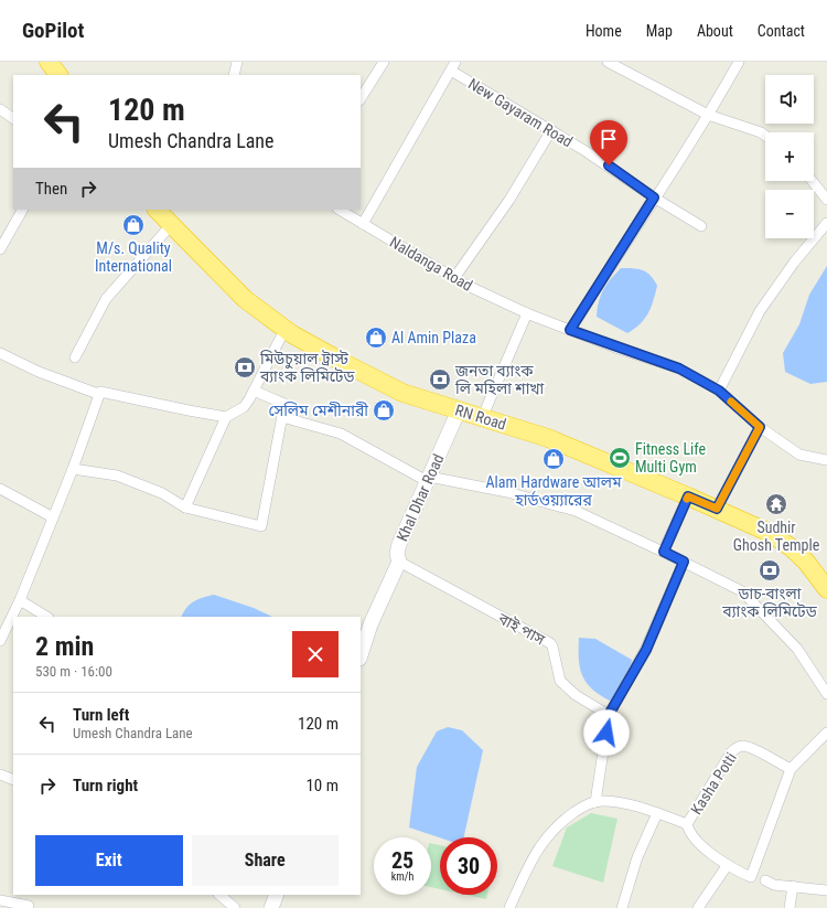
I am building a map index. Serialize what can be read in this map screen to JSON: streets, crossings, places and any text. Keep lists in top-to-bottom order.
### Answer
{
  "streets": {
    "highway": ["RN Road"],
    "street": [
      "New Gayaram Road",
      "Naldanga Road",
      "Khal Dhar Road",
      "বাই পাস",
      "Kasha Potti"
    ]
  },
  "crossings": [
    ["RN Road", "Khal Dhar Road"],
    ["Khal Dhar Road", "বাই পাস"]
  ],
  "places": {
    "shop": [
      "M/s. Quality International",
      "Al Amin Plaza",
      "সেলিম মেশীনারী",
      "Alam Hardware আলম হার্ডওয়্যারের"
    ],
    "bank": ["মিউচুয়াল ট্রাস্ট ব্যাংক লিমিটেড", "জনতা ব্যাংক লি মহিলা শাখা", "ডাচ-বাংলা ব্যাংক লিমিটেড"],
    "sports": ["Fitness Life Multi Gym"],
    "temple": ["Sudhir Ghosh Temple"]
  },
  "page": {
    "header": "GoPilot",
    "nav": [
      "Home",
      "Map",
      "About",
      "Contact"
    ],
    "map_buttons": ["+", "−"],
    "turn": ["120 m", "Umesh Chandra Lane"],
    "then": "Then",
    "heading": ["2 min", "530 m · 16:00"],
    "list": [
      {
        "name": "Turn left",
        "note": "Umesh Chandra Lane",
        "value": "120 m"
      },
      {
        "name": "Turn right",
        "value": "10 m"
      }
    ],
    "buttons": ["Exit", "Share"],
    "speed": "25 km/h",
    "limit": "30"
  }
}
